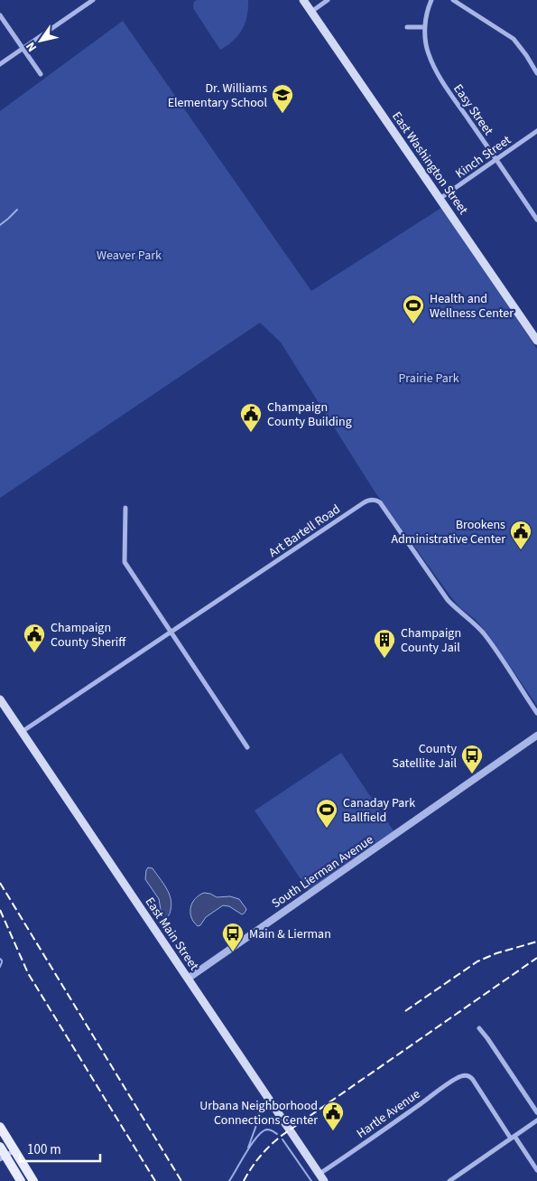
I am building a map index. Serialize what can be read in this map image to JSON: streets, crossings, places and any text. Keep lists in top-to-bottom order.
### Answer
{
  "streets": {
    "main road": ["East Washington Street", "East Main Street"],
    "street": [
      "Easy Street",
      "Kinch Street",
      "Art Bartell Road",
      "South Lierman Avenue",
      "Hartle Avenue"
    ]
  },
  "crossings": [
    ["Easy Street", "Kinch Street"],
    ["Kinch Street", "East Washington Street"],
    ["Art Bartell Road", "East Main Street"],
    ["South Lierman Avenue", "East Main Street"],
    ["East Main Street", "Hartle Avenue"]
  ],
  "parks": ["Weaver Park", "Prairie Park"],
  "places": {
    "school or university": ["Dr. Williams Elementary School"],
    "sports": ["Health and Wellness Center", "Canaday Park Ballfield"],
    "public building": [
      "Champaign County Building",
      "Brookens Administrative Center",
      "Champaign County Sheriff",
      "Urbana Neighborhood Connections Center"
    ],
    "building": ["Champaign County Jail"],
    "bus stop": ["County Satellite Jail", "Main & Lierman"]
  },
  "scale_bar": "100 m",
  "north": "bottom left"
}
